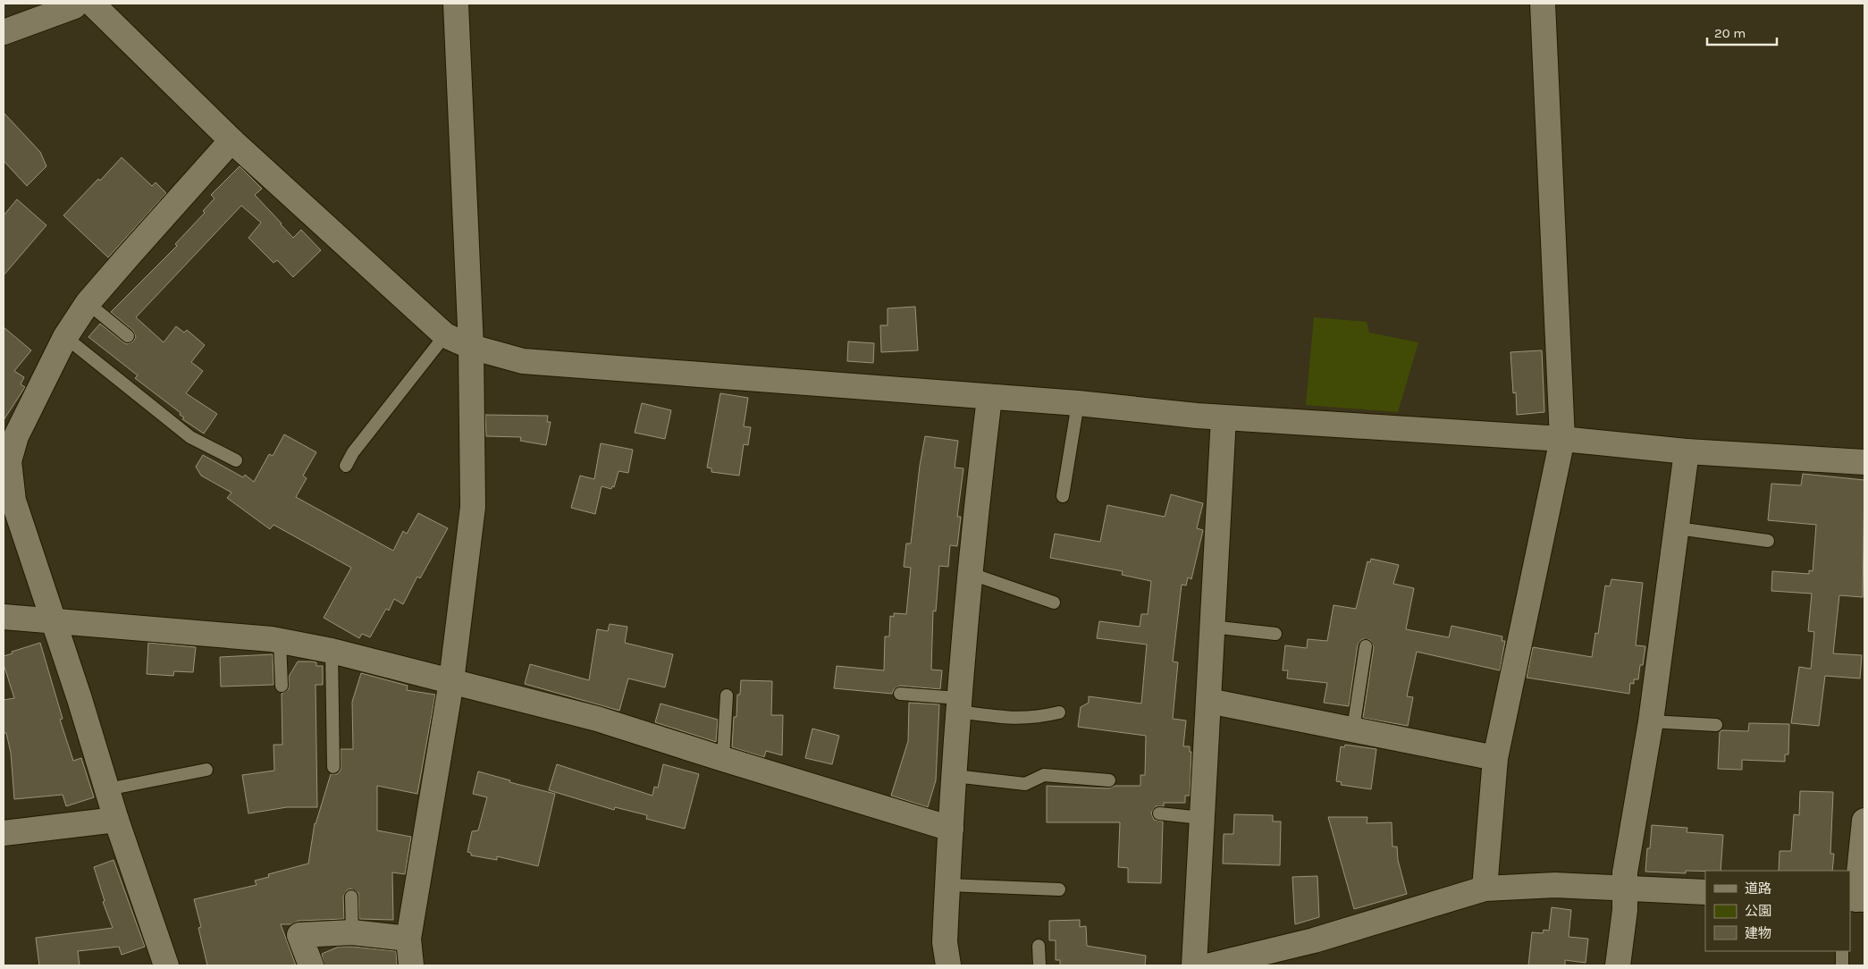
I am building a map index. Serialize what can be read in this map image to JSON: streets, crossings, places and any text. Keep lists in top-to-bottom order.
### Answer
{
  "legend": ["道路", "公園", "建物"],
  "scale_bar": "20 m"
}
